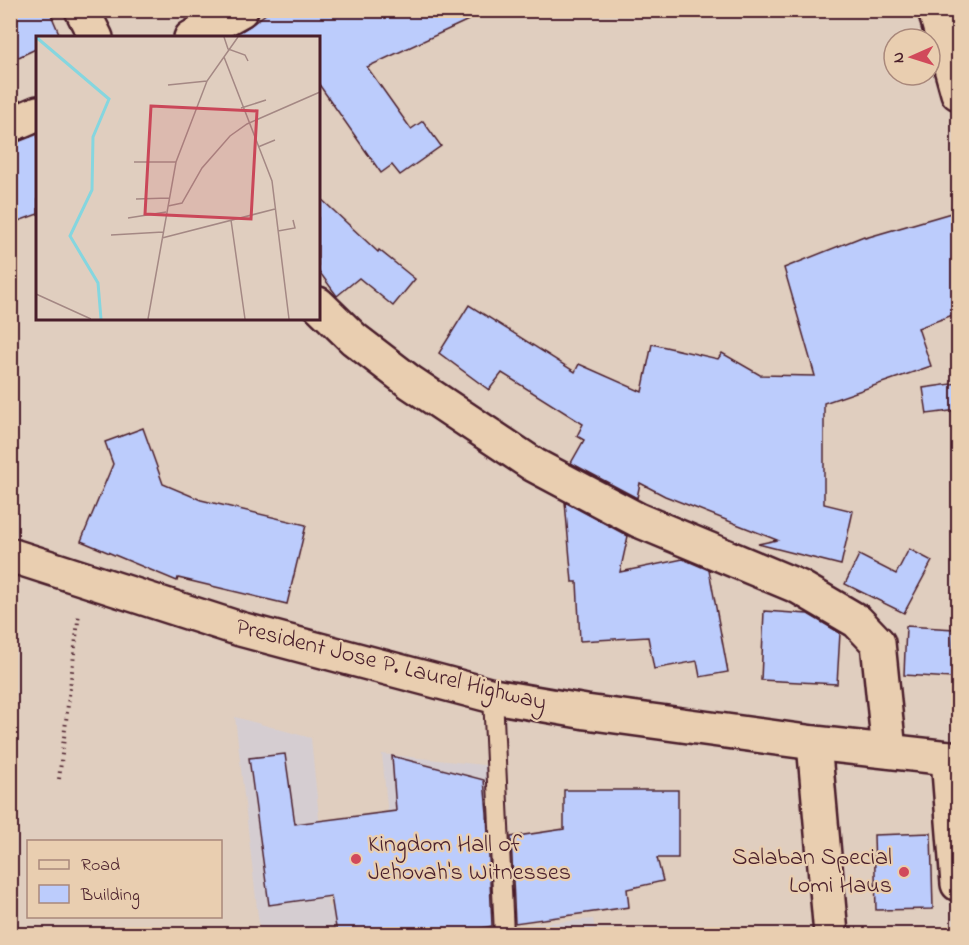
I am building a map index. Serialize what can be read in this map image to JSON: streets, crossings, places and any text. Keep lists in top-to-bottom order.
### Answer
{
  "streets": {
    "main road": ["President Jose P. Laurel Highway"]
  },
  "places": ["Kingdom Hall of Jehovah's Witnesses", "Salaban Special Lomi Haus"],
  "legend": ["Road", "Building"],
  "north": "left"
}
